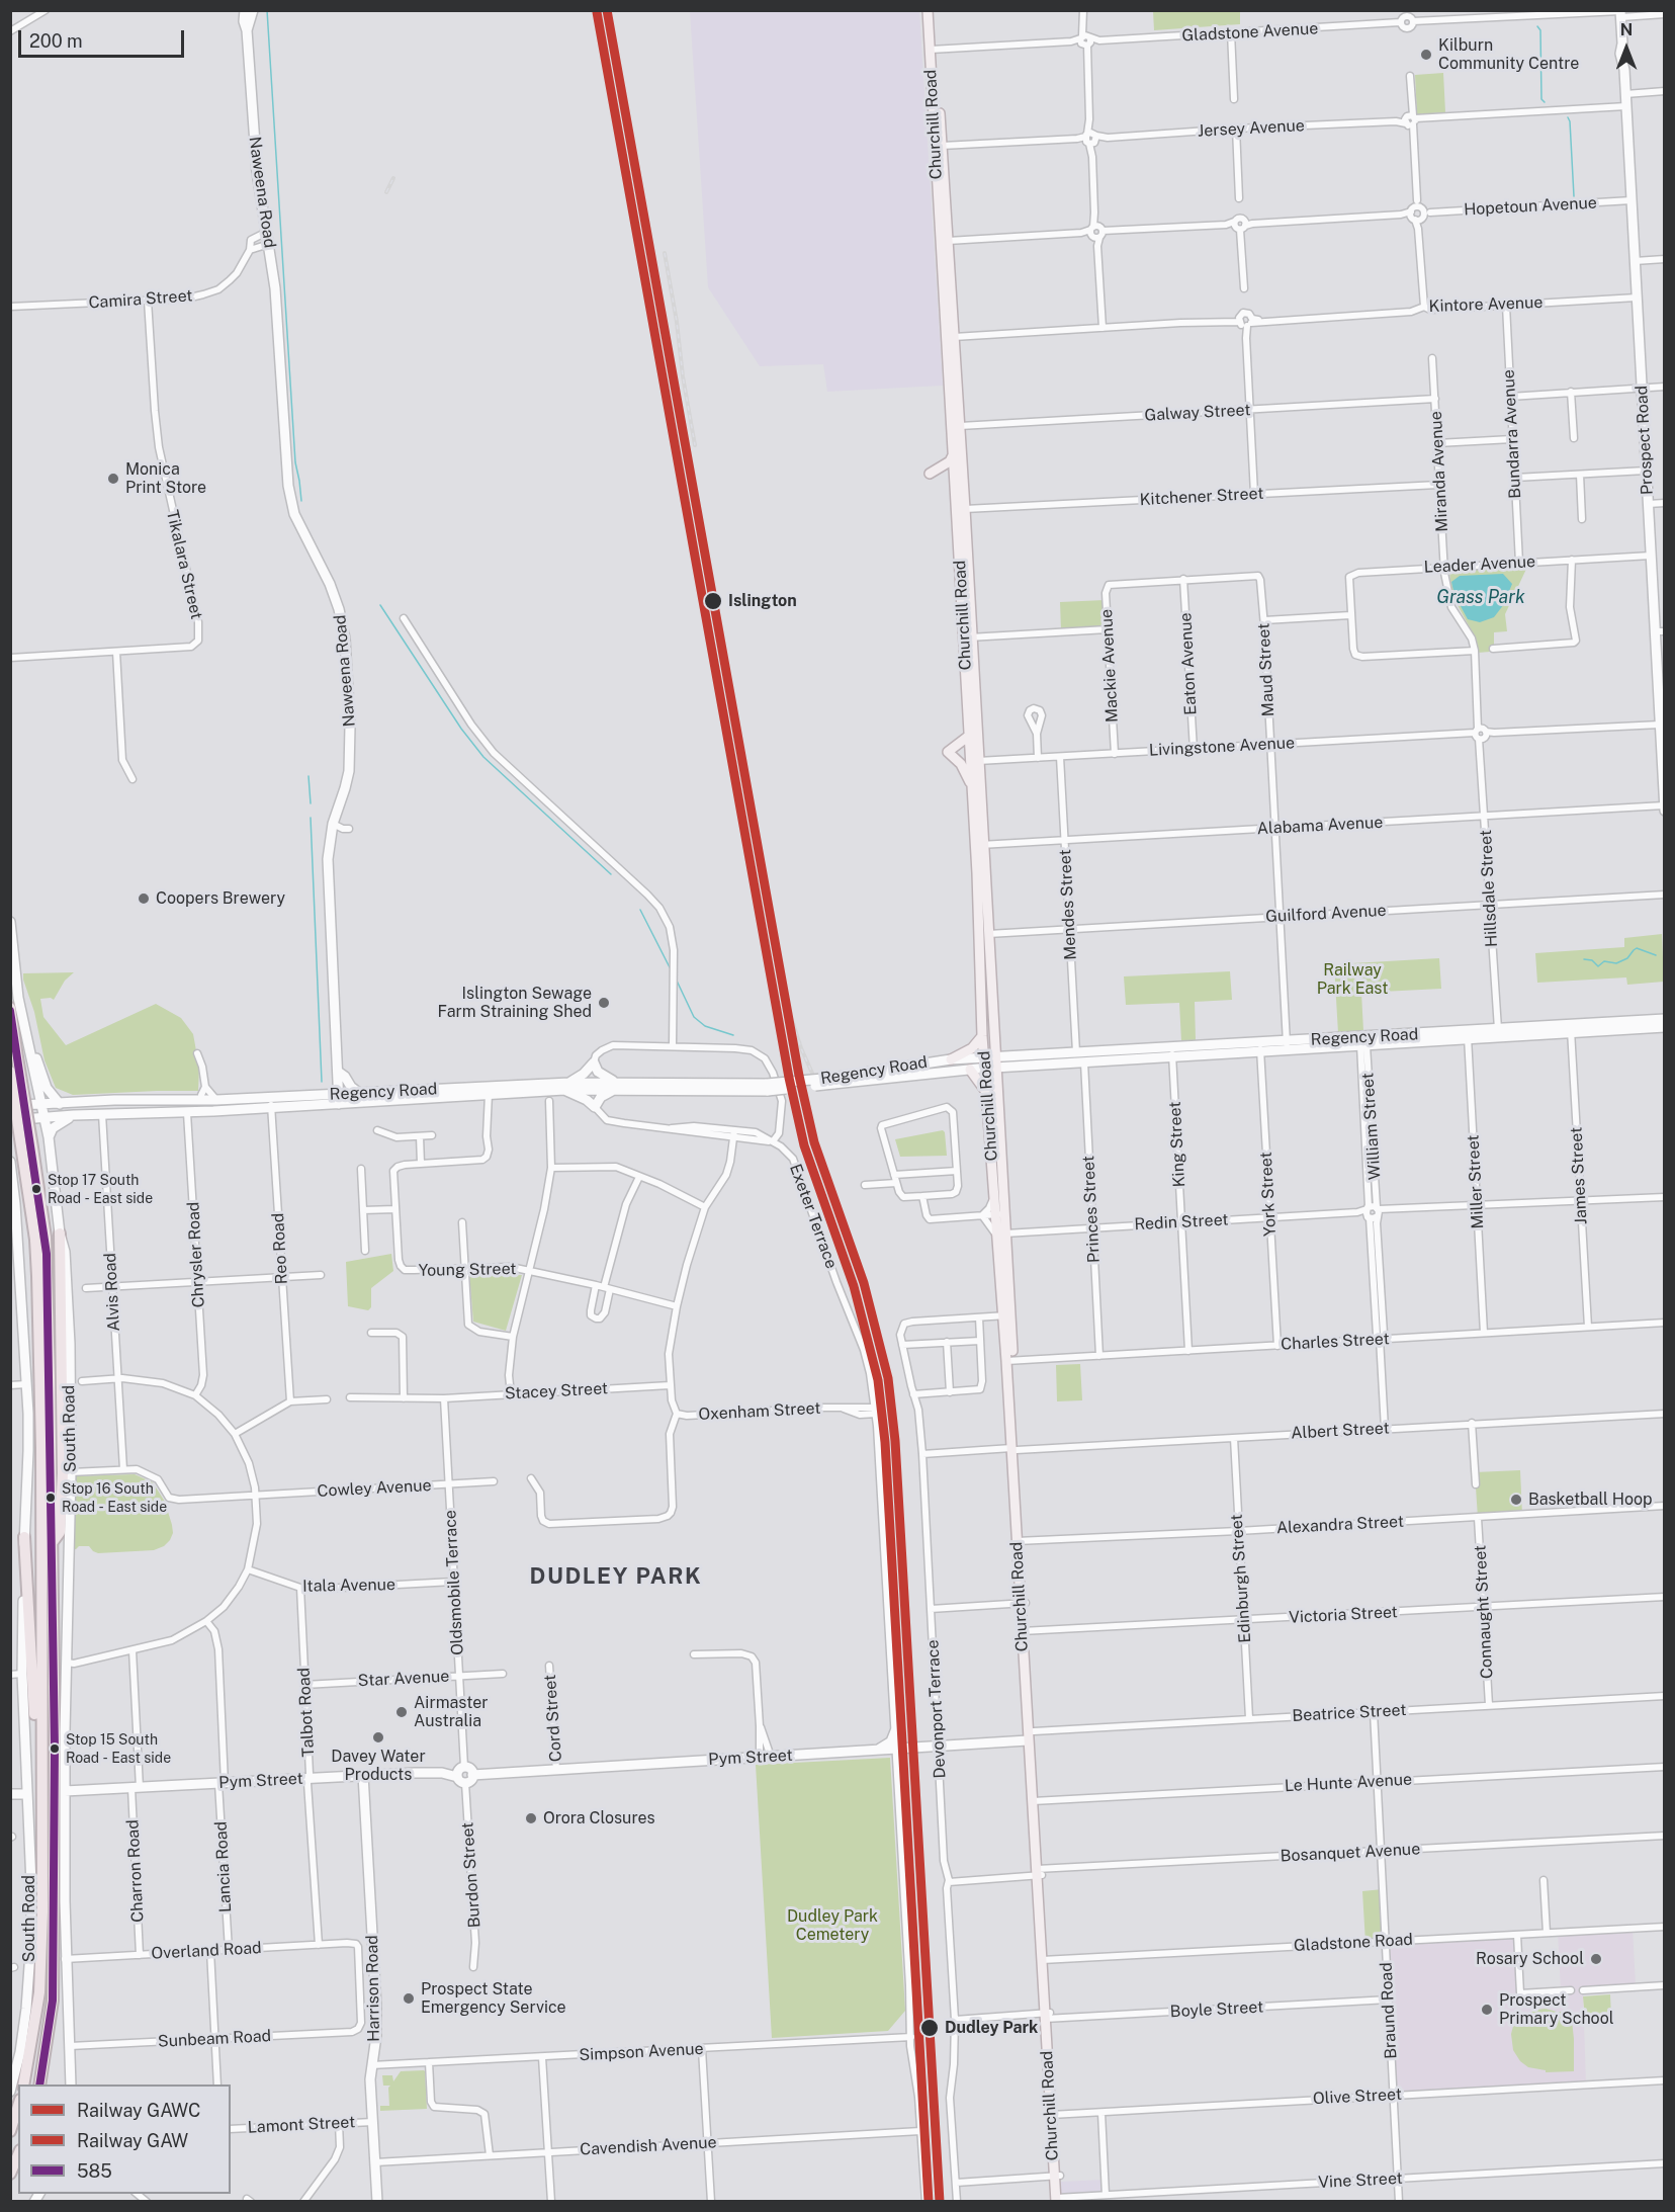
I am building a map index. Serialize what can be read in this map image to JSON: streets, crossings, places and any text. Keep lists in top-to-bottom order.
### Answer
{
  "streets": {
    "main road": [
      "Churchill Road",
      "Naweena Road",
      "Prospect Road",
      "Regency Road",
      "South Road",
      "Pym Street",
      "Harrison Road"
    ],
    "street": [
      "Gladstone Avenue",
      "Jersey Avenue",
      "Hopetoun Avenue",
      "Camira Street",
      "Kintore Avenue",
      "Galway Street",
      "Bundarra Avenue",
      "Miranda Avenue",
      "Kitchener Street",
      "Tikalara Street",
      "Leader Avenue",
      "Eaton Avenue",
      "Mackie Avenue",
      "Maud Street",
      "Livingstone Avenue",
      "Alabama Avenue",
      "Hillsdale Street",
      "Mendes Street",
      "Guilford Avenue",
      "William Street",
      "King Street",
      "James Street",
      "Miller Street",
      "York Street",
      "Princes Street",
      "Exeter Terrace",
      "Redin Street",
      "Reo Road",
      "Chrysler Road",
      "Young Street",
      "Alvis Road",
      "Charles Street",
      "Stacey Street",
      "Oxenham Street",
      "Albert Street",
      "Cowley Avenue",
      "Alexandra Street",
      "Edinburgh Street",
      "Oldsmobile Terrace",
      "Itala Avenue",
      "Connaught Street",
      "Victoria Street",
      "Star Avenue",
      "Devonport Terrace",
      "Talbot Road",
      "Beatrice Street",
      "Cord Street",
      "Le Hunte Avenue",
      "Bosanquet Avenue",
      "Lancia Road",
      "Charron Road",
      "Burdon Street",
      "Gladstone Road",
      "Overland Road",
      "Boyle Street",
      "Braund Road",
      "Sunbeam Road",
      "Simpson Avenue",
      "Olive Street",
      "Lamont Street",
      "Cavendish Avenue",
      "Vine Street"
    ]
  },
  "crossings": [
    ["Gladstone Avenue", "Churchill Road"],
    ["Churchill Road", "Jersey Avenue"],
    ["Churchill Road", "Hopetoun Avenue"],
    ["Churchill Road", "Kintore Avenue"],
    ["Churchill Road", "Galway Street"],
    ["Churchill Road", "Kitchener Street"],
    ["Churchill Road", "Livingstone Avenue"],
    ["Churchill Road", "Alabama Avenue"],
    ["Churchill Road", "Guilford Avenue"],
    ["Churchill Road", "Regency Road"],
    ["Churchill Road", "Redin Street"],
    ["Churchill Road", "Charles Street"],
    ["Churchill Road", "Albert Street"],
    ["Churchill Road", "Alexandra Street"],
    ["Churchill Road", "Victoria Street"],
    ["Churchill Road", "Beatrice Street"],
    ["Churchill Road", "Pym Street"],
    ["Churchill Road", "Le Hunte Avenue"],
    ["Churchill Road", "Bosanquet Avenue"],
    ["Churchill Road", "Gladstone Road"],
    ["Churchill Road", "Boyle Street"],
    ["Churchill Road", "Olive Street"],
    ["Churchill Road", "Vine Street"],
    ["Jersey Avenue", "Prospect Road"],
    ["Naweena Road", "Camira Street"],
    ["Naweena Road", "Regency Road"],
    ["Hopetoun Avenue", "Prospect Road"],
    ["Camira Street", "Tikalara Street"],
    ["Kintore Avenue", "Bundarra Avenue"],
    ["Kintore Avenue", "Prospect Road"],
    ["Galway Street", "Miranda Avenue"],
    ["Bundarra Avenue", "Leader Avenue"],
    ["Prospect Road", "Leader Avenue"],
    ["Prospect Road", "Livingstone Avenue"],
    ["Prospect Road", "Alabama Avenue"],
    ["Miranda Avenue", "Kitchener Street"],
    ["Miranda Avenue", "Leader Avenue"],
    ["Miranda Avenue", "Hillsdale Street"],
    ["Leader Avenue", "Hillsdale Street"],
    ["Eaton Avenue", "Mackie Avenue"],
    ["Eaton Avenue", "Maud Street"],
    ["Eaton Avenue", "Livingstone Avenue"],
    ["Mackie Avenue", "Maud Street"],
    ["Mackie Avenue", "Livingstone Avenue"],
    ["Maud Street", "Livingstone Avenue"],
    ["Maud Street", "Alabama Avenue"],
    ["Maud Street", "Guilford Avenue"],
    ["Maud Street", "Regency Road"],
    ["Livingstone Avenue", "Hillsdale Street"],
    ["Livingstone Avenue", "Mendes Street"],
    ["Alabama Avenue", "Hillsdale Street"],
    ["Alabama Avenue", "Mendes Street"],
    ["Hillsdale Street", "Guilford Avenue"],
    ["Hillsdale Street", "Regency Road"],
    ["Mendes Street", "Guilford Avenue"],
    ["Mendes Street", "Regency Road"],
    ["Regency Road", "William Street"],
    ["Regency Road", "King Street"],
    ["Regency Road", "James Street"],
    ["Regency Road", "Miller Street"],
    ["Regency Road", "York Street"],
    ["Regency Road", "Princes Street"],
    ["Regency Road", "Reo Road"],
    ["Regency Road", "Chrysler Road"],
    ["Regency Road", "Young Street"],
    ["Regency Road", "Alvis Road"],
    ["Regency Road", "South Road"],
    ["William Street", "Redin Street"],
    ["William Street", "Charles Street"],
    ["William Street", "Albert Street"],
    ["King Street", "Redin Street"],
    ["King Street", "Charles Street"],
    ["James Street", "Charles Street"],
    ["Miller Street", "Charles Street"],
    ["York Street", "Redin Street"],
    ["York Street", "Charles Street"],
    ["Princes Street", "Redin Street"],
    ["Princes Street", "Charles Street"],
    ["Exeter Terrace", "Oxenham Street"],
    ["Exeter Terrace", "Pym Street"],
    ["Exeter Terrace", "Simpson Avenue"],
    ["Exeter Terrace", "Cavendish Avenue"],
    ["Alvis Road", "Cowley Avenue"],
    ["Stacey Street", "Oldsmobile Terrace"],
    ["South Road", "Pym Street"],
    ["South Road", "Overland Road"],
    ["South Road", "Sunbeam Road"],
    ["Albert Street", "Edinburgh Street"],
    ["Albert Street", "Devonport Terrace"],
    ["Cowley Avenue", "Oldsmobile Terrace"],
    ["Alexandra Street", "Edinburgh Street"],
    ["Alexandra Street", "Connaught Street"],
    ["Edinburgh Street", "Victoria Street"],
    ["Edinburgh Street", "Beatrice Street"],
    ["Oldsmobile Terrace", "Itala Avenue"],
    ["Oldsmobile Terrace", "Star Avenue"],
    ["Oldsmobile Terrace", "Pym Street"],
    ["Oldsmobile Terrace", "Burdon Street"],
    ["Itala Avenue", "Talbot Road"],
    ["Connaught Street", "Victoria Street"],
    ["Connaught Street", "Beatrice Street"],
    ["Star Avenue", "Talbot Road"],
    ["Devonport Terrace", "Pym Street"],
    ["Devonport Terrace", "Bosanquet Avenue"],
    ["Devonport Terrace", "Boyle Street"],
    ["Talbot Road", "Pym Street"],
    ["Talbot Road", "Overland Road"],
    ["Beatrice Street", "Pym Street"],
    ["Beatrice Street", "Braund Road"],
    ["Cord Street", "Pym Street"],
    ["Pym Street", "Lancia Road"],
    ["Pym Street", "Charron Road"],
    ["Pym Street", "Burdon Street"],
    ["Pym Street", "Harrison Road"],
    ["Le Hunte Avenue", "Braund Road"],
    ["Bosanquet Avenue", "Braund Road"],
    ["Lancia Road", "Overland Road"],
    ["Charron Road", "Overland Road"],
    ["Gladstone Road", "Braund Road"],
    ["Overland Road", "Sunbeam Road"],
    ["Harrison Road", "Simpson Avenue"],
    ["Harrison Road", "Lamont Street"],
    ["Harrison Road", "Cavendish Avenue"],
    ["Boyle Street", "Braund Road"],
    ["Braund Road", "Olive Street"],
    ["Braund Road", "Vine Street"]
  ],
  "districts": ["DUDLEY PARK"],
  "water": ["Grass Park"],
  "parks": ["Railway Park East", "Dudley Park Cemetery"],
  "places": [
    "Kilburn Community Centre",
    "Monica Print Store",
    "Islington",
    "Coopers Brewery",
    "Islington Sewage Farm Straining Shed",
    "Stop 17 South Road - East side",
    "Stop 16 South Road - East side",
    "Basketball Hoop",
    "Airmaster Australia",
    "Davey Water Products",
    "Stop 15 South Road - East side",
    "Orora Closures",
    "Rosary School",
    "Prospect State Emergency Service",
    "Prospect Primary School",
    "Dudley Park"
  ],
  "lines": ["rail line GAWC", "rail line GAW", "transit line 585"],
  "legend": ["Railway GAWC", "Railway GAW", "585"],
  "scale_bar": "200 m",
  "north": "top"
}
